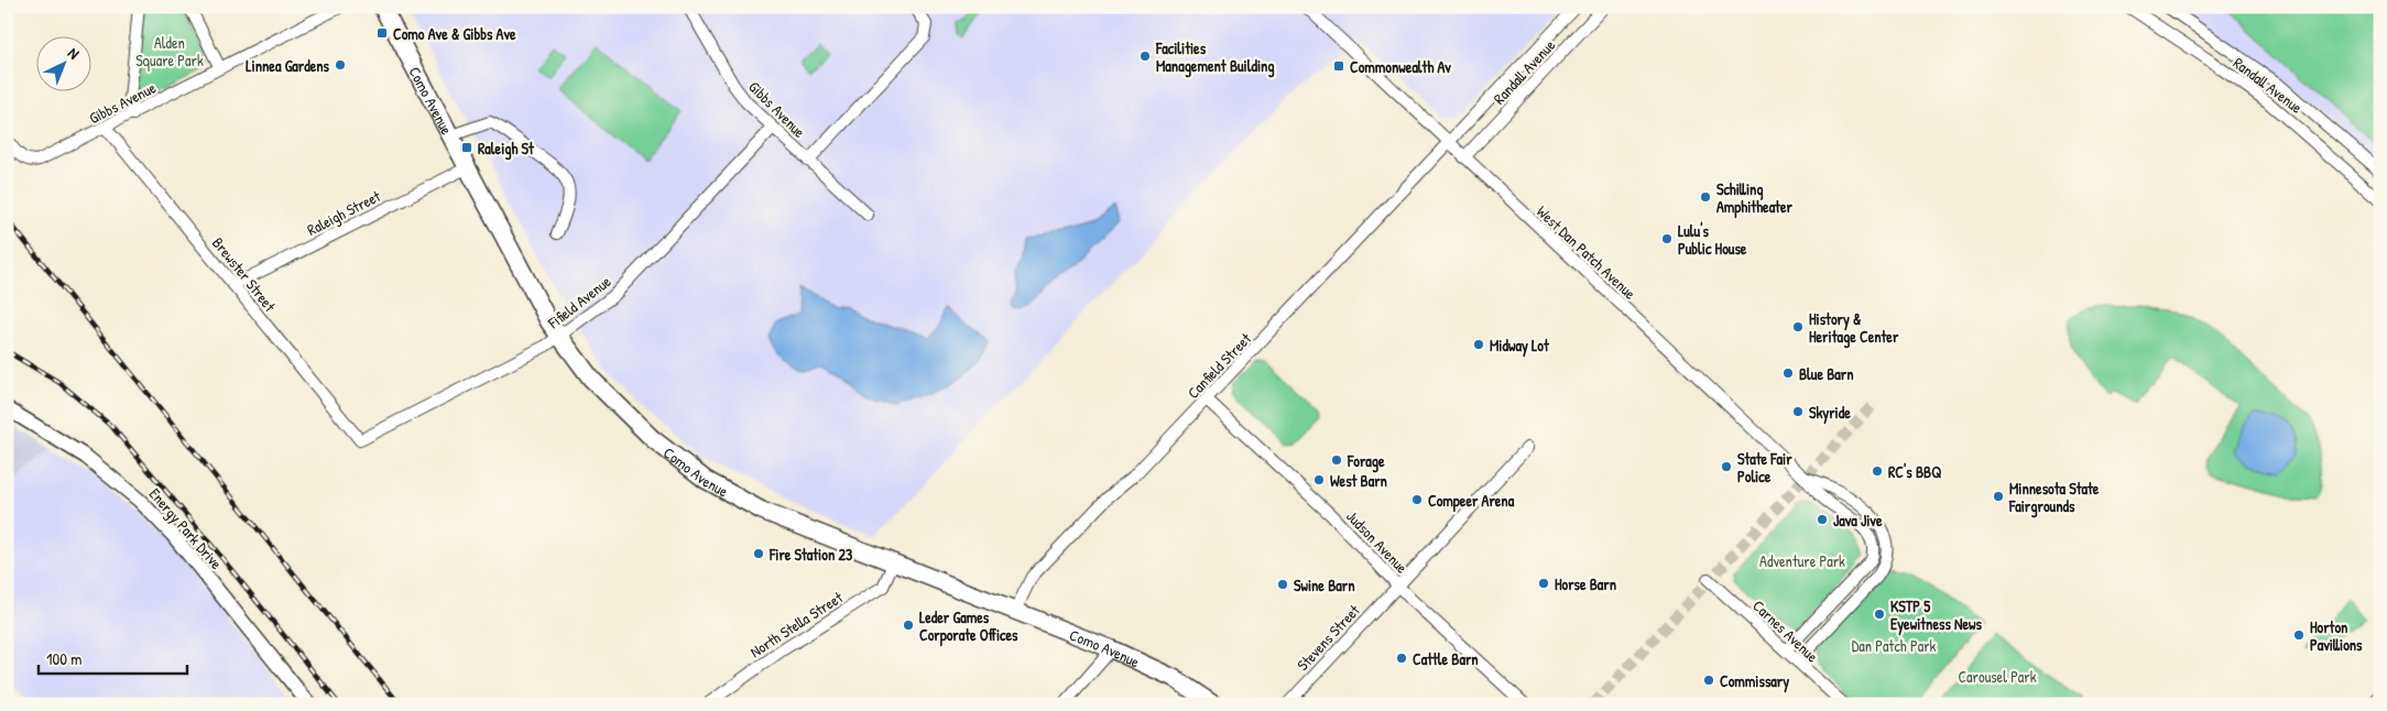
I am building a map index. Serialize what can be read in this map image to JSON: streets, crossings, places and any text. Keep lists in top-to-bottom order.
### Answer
{
  "streets": {
    "main road": ["Como Avenue"],
    "street": [
      "Randall Avenue",
      "Gibbs Avenue",
      "Raleigh Street",
      "West Dan Patch Avenue",
      "Brewster Street",
      "Fifield Avenue",
      "Canfield Street",
      "Energy Park Drive",
      "Judson Avenue",
      "North Stella Street",
      "Carnes Avenue",
      "Stevens Street"
    ]
  },
  "crossings": [
    ["Randall Avenue", "West Dan Patch Avenue"],
    ["Randall Avenue", "Canfield Street"],
    ["Como Avenue", "Raleigh Street"],
    ["Como Avenue", "Fifield Avenue"],
    ["Como Avenue", "Canfield Street"],
    ["Como Avenue", "North Stella Street"],
    ["Gibbs Avenue", "Brewster Street"],
    ["Gibbs Avenue", "Fifield Avenue"],
    ["Raleigh Street", "Brewster Street"],
    ["West Dan Patch Avenue", "Canfield Street"],
    ["West Dan Patch Avenue", "Carnes Avenue"],
    ["Brewster Street", "Fifield Avenue"],
    ["Canfield Street", "Judson Avenue"],
    ["Judson Avenue", "Stevens Street"]
  ],
  "parks": [
    "Alden Square Park",
    "Adventure Park",
    "Dan Patch Park",
    "Carousel Park"
  ],
  "places": {
    "transit": ["Como Ave & Gibbs Ave", "Commonwealth Av", "Raleigh St"],
    "other": [
      "Facilities Management Building",
      "Linnea Gardens",
      "Schilling Amphitheater",
      "Lulu's Public House",
      "History & Heritage Center",
      "Midway Lot",
      "Blue Barn",
      "Skyride",
      "Forage",
      "State Fair Police",
      "RC's BBQ",
      "West Barn",
      "Minnesota State Fairgrounds",
      "Compeer Arena",
      "Java Jive",
      "Fire Station 23",
      "Horse Barn",
      "Swine Barn",
      "KSTP 5 Eyewitness News",
      "Leder Games Corporate Offices",
      "Horton Pavillions",
      "Cattle Barn",
      "Commissary"
    ]
  },
  "scale_bar": "100 m",
  "north": "top right"
}
